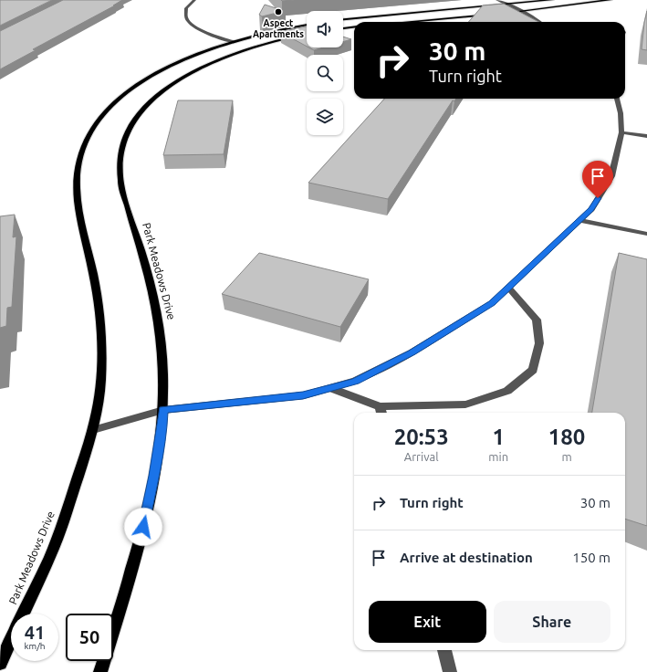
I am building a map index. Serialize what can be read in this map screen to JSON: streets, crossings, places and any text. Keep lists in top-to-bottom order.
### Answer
{
  "streets": {
    "main road": ["Park Meadows Drive"]
  },
  "places": ["Aspect Apartments"],
  "page": {
    "turn": ["30 m", "Turn right"],
    "eta": [
      "20:53",
      "Arrival",
      "1",
      "min",
      "180",
      "m"
    ],
    "list": [
      {
        "name": "Turn right",
        "value": "30 m"
      },
      {
        "name": "Arrive at destination",
        "value": "150 m"
      }
    ],
    "buttons": ["Exit", "Share"],
    "speed": "41 km/h",
    "limit": "50"
  }
}
